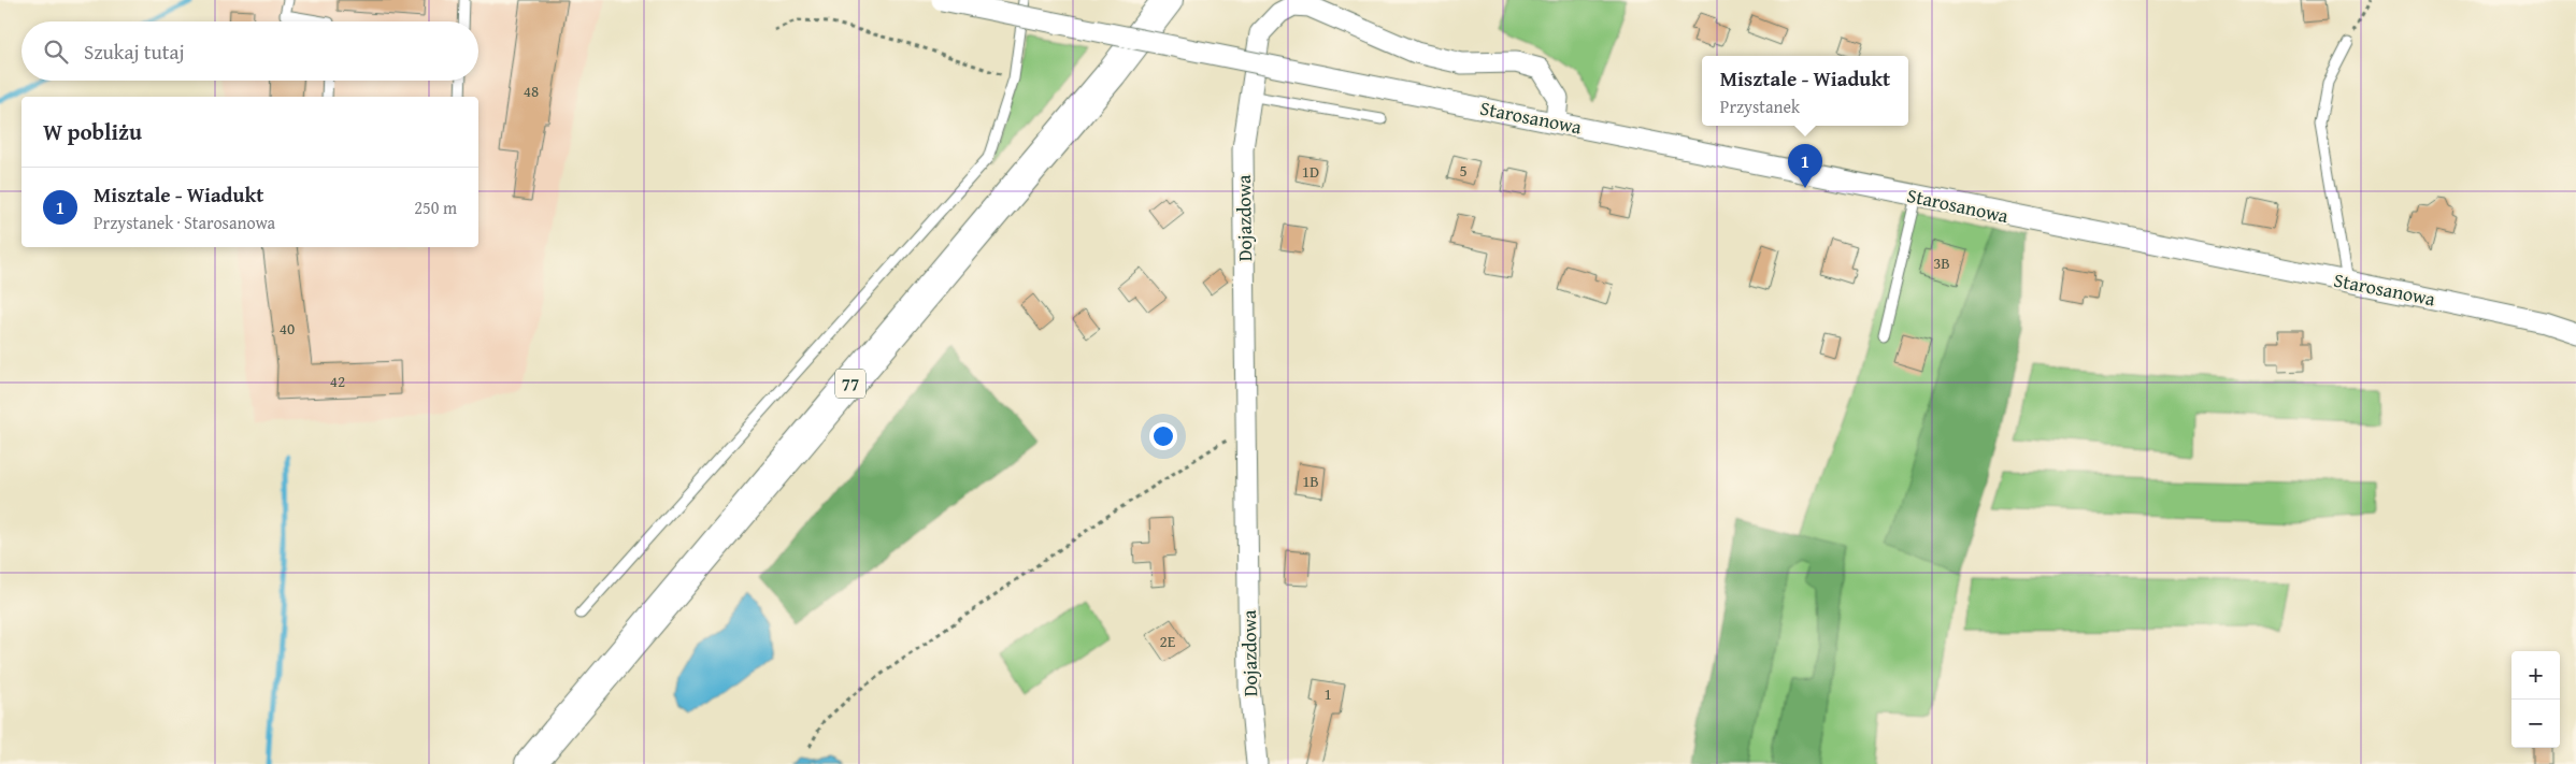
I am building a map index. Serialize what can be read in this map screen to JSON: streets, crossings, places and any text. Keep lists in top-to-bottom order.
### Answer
{
  "streets": {
    "main road": ["77"],
    "street": ["Starosanowa", "Dojazdowa"]
  },
  "crossings": [
    ["Starosanowa", "Dojazdowa"]
  ],
  "house_numbers": [
    "48",
    "5",
    "1D",
    "3B",
    "40",
    "42",
    "1B",
    "2E",
    "1"
  ],
  "page": {
    "search": "Szukaj tutaj",
    "popup": ["Misztale - Wiadukt", "Przystanek"],
    "heading": "W pobliżu",
    "pins": "1",
    "list": [
      {
        "mark": "1",
        "name": "Misztale - Wiadukt",
        "note": "Przystanek · Starosanowa",
        "value": "250 m"
      }
    ],
    "map_buttons": ["+", "−"]
  }
}
